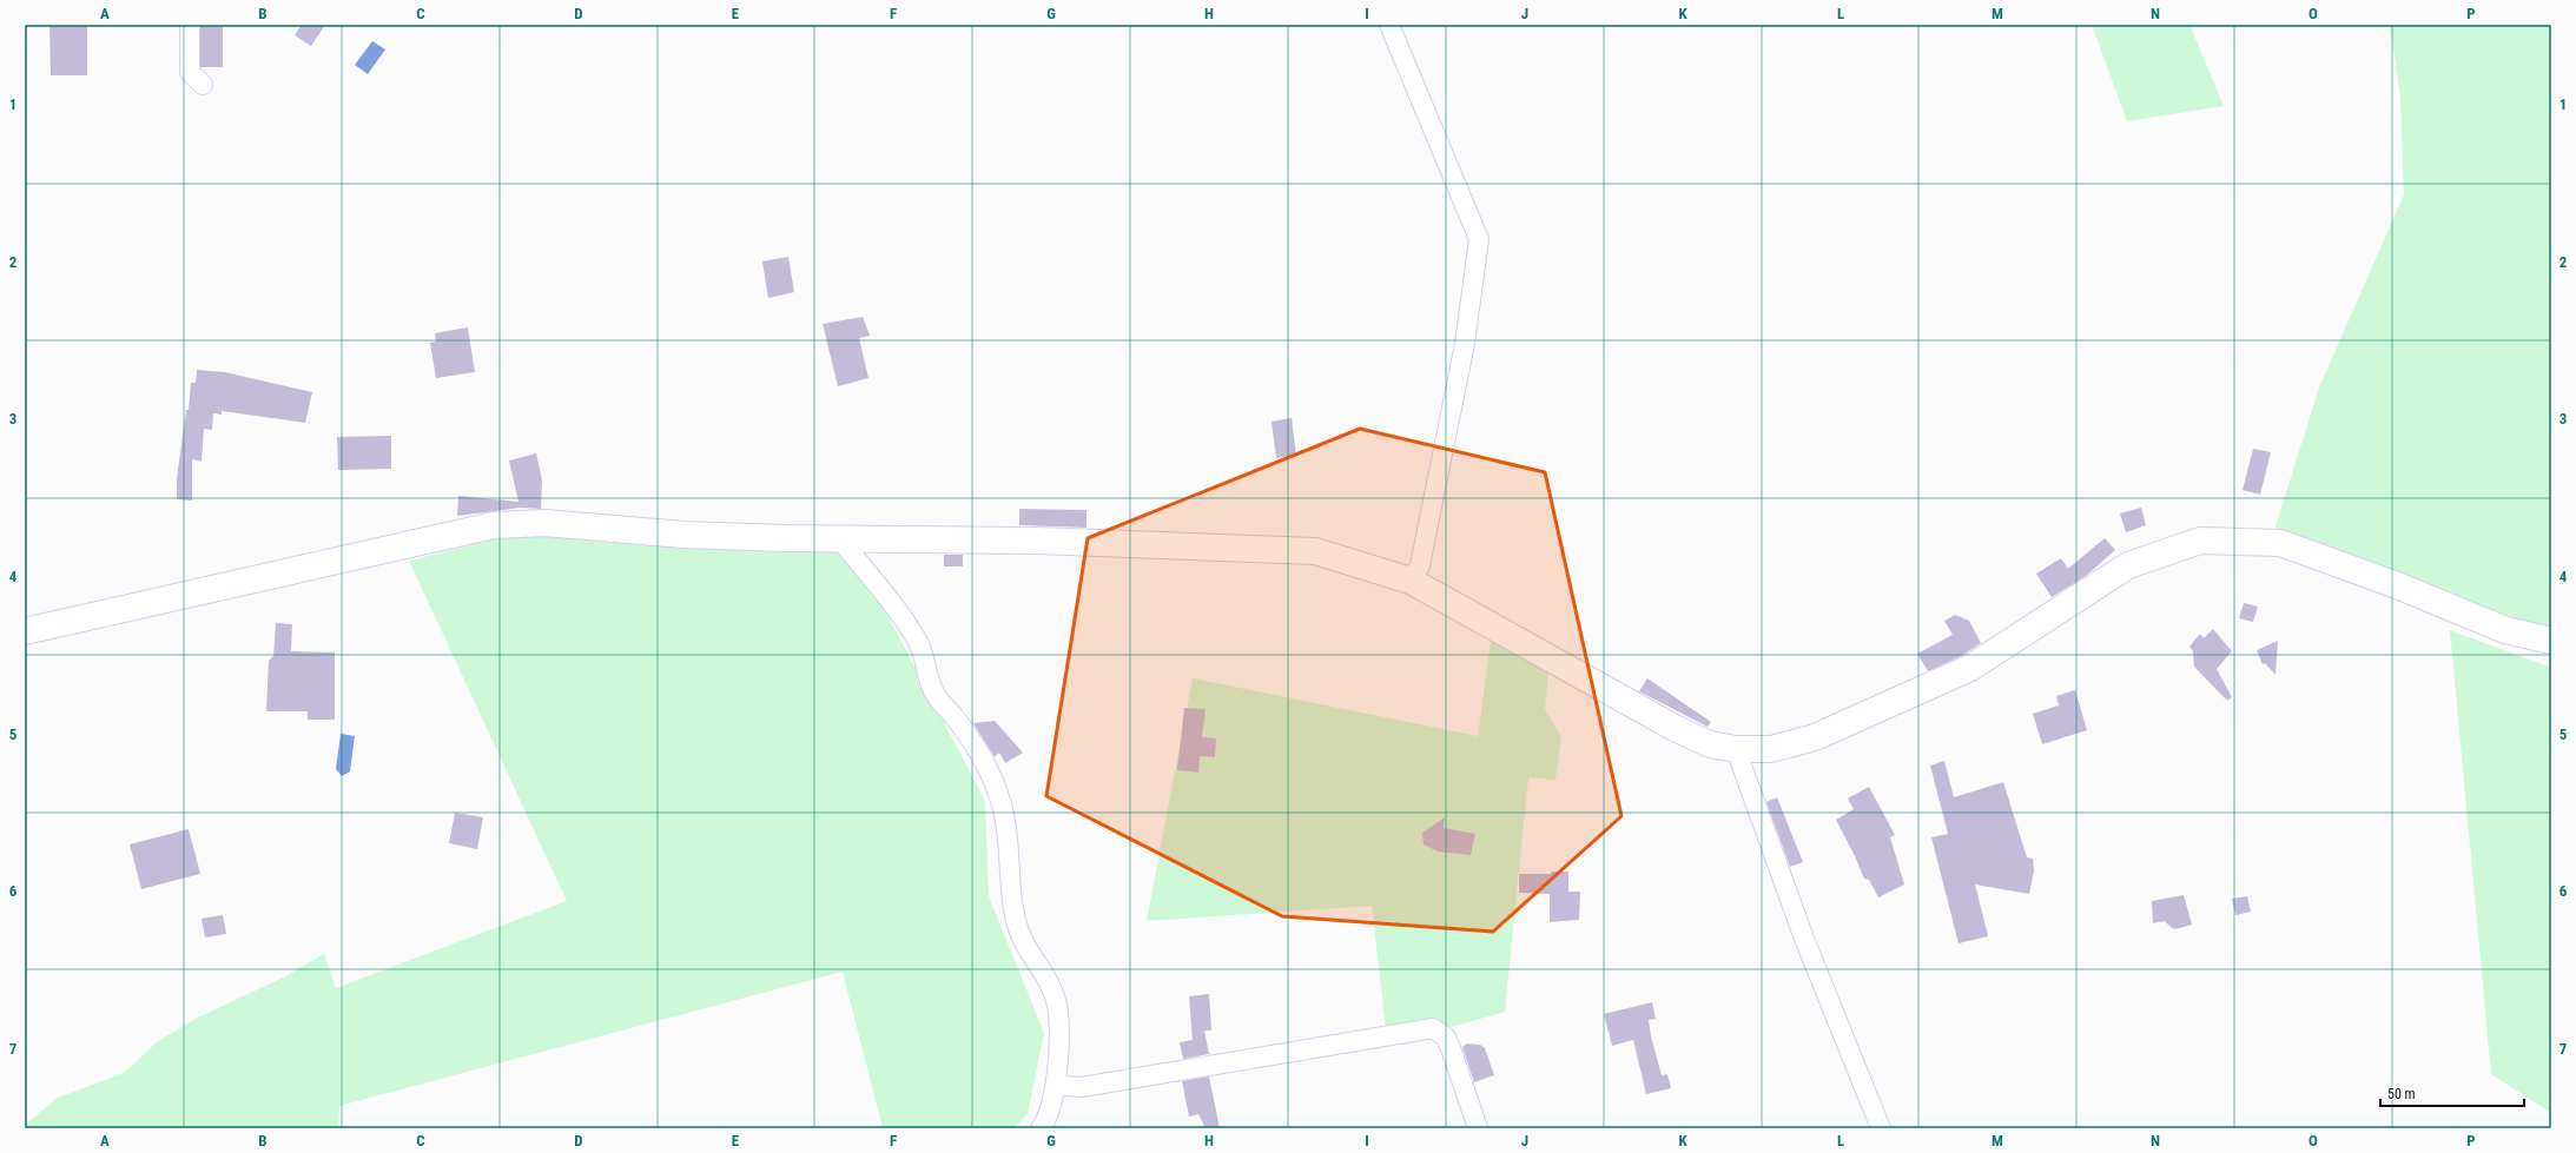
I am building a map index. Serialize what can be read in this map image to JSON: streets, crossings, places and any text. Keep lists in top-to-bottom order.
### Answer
{
  "scale_bar": "50 m",
  "grid": {
    "columns": [
      "A",
      "B",
      "C",
      "D",
      "E",
      "F",
      "G",
      "H",
      "I",
      "J",
      "K",
      "L",
      "M",
      "N",
      "O",
      "P"
    ],
    "rows": [
      "1",
      "2",
      "3",
      "4",
      "5",
      "6",
      "7"
    ]
  }
}
